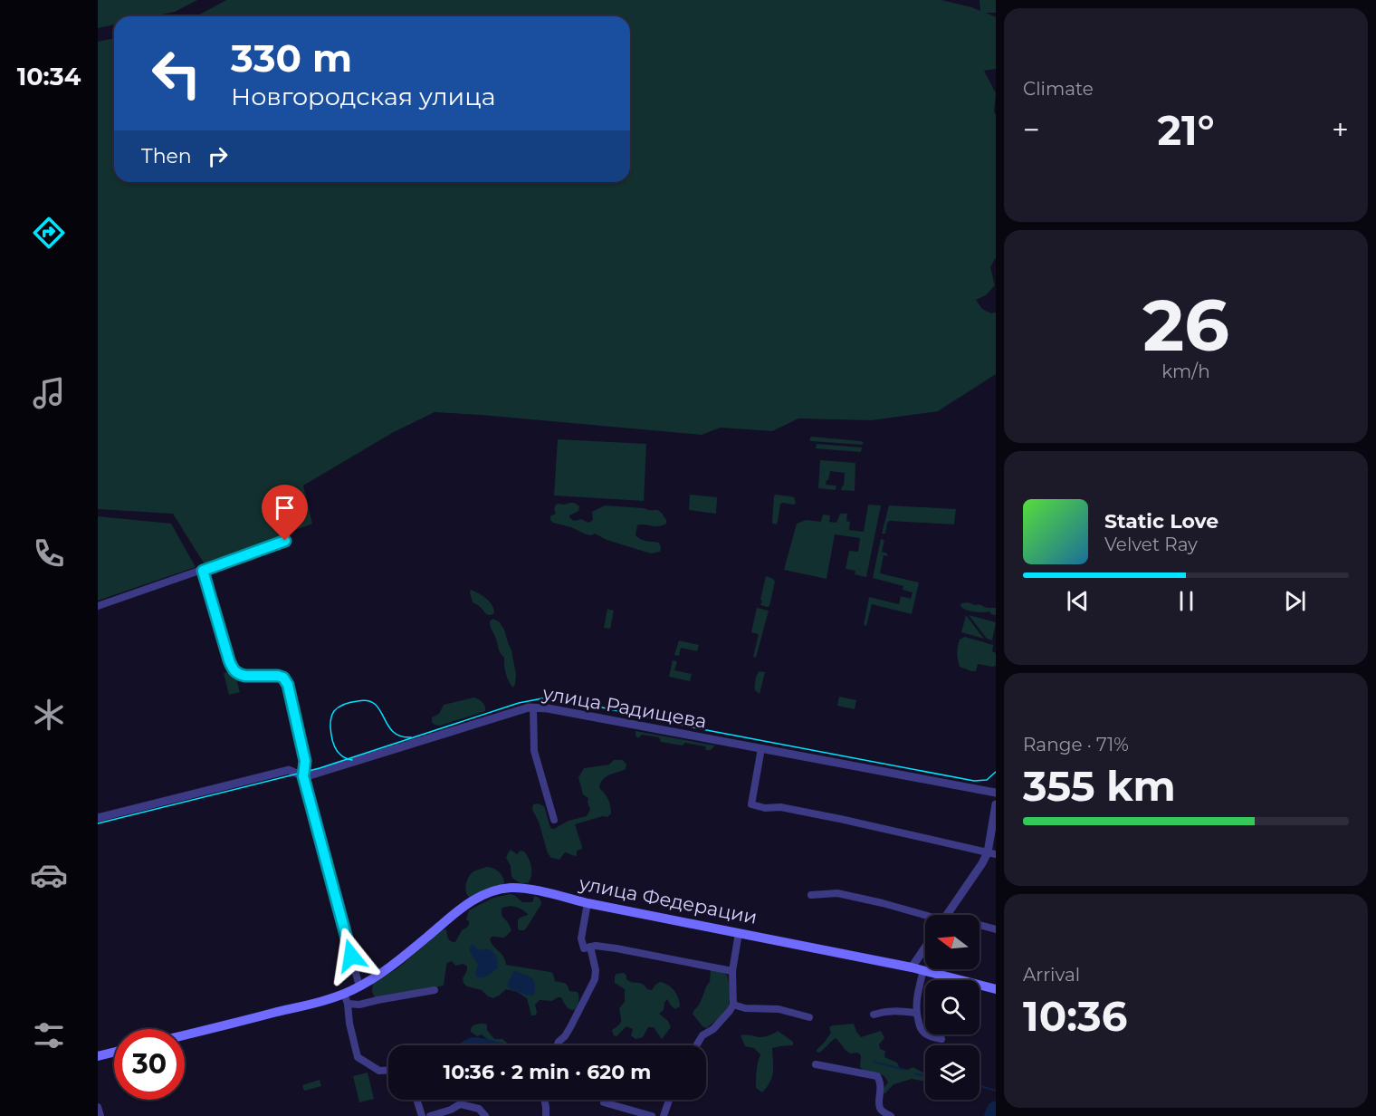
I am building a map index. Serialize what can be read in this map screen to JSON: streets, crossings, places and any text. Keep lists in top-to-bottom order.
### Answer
{
  "streets": {
    "main road": ["улица Федерации"],
    "street": ["улица Радищева"]
  },
  "north": "left",
  "page": {
    "tabs": "10:34",
    "tile": [
      "Climate",
      ["26", "km/h"],
      ["Range · 71%", "355 km"],
      ["Arrival", "10:36"]
    ],
    "turn": ["330 m", "Новгородская улица"],
    "heat": ["−", "21°", "+"],
    "then": "Then",
    "song": ["Static Love", "Velvet Ray"],
    "limit": "30",
    "trip": "10:36 · 2 min · 620 m"
  }
}
